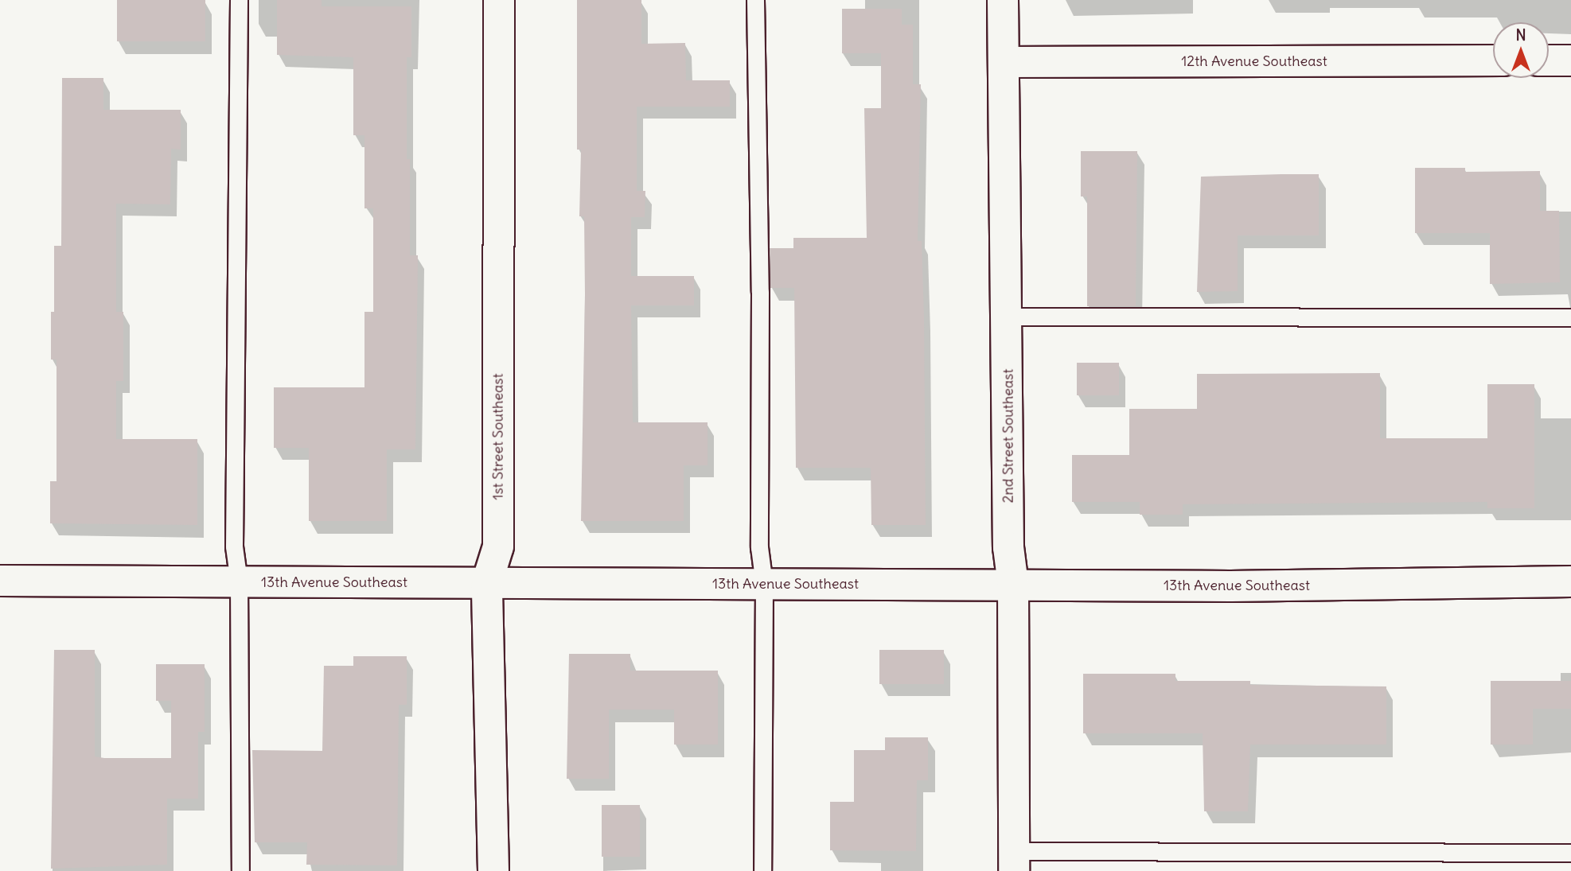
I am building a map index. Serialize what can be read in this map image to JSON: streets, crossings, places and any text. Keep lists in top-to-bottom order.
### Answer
{
  "streets": {
    "street": [
      "12th Avenue Southeast",
      "2nd Street Southeast",
      "1st Street Southeast",
      "13th Avenue Southeast"
    ]
  },
  "crossings": [
    ["12th Avenue Southeast", "2nd Street Southeast"],
    ["2nd Street Southeast", "13th Avenue Southeast"],
    ["1st Street Southeast", "13th Avenue Southeast"]
  ],
  "north": "top"
}
